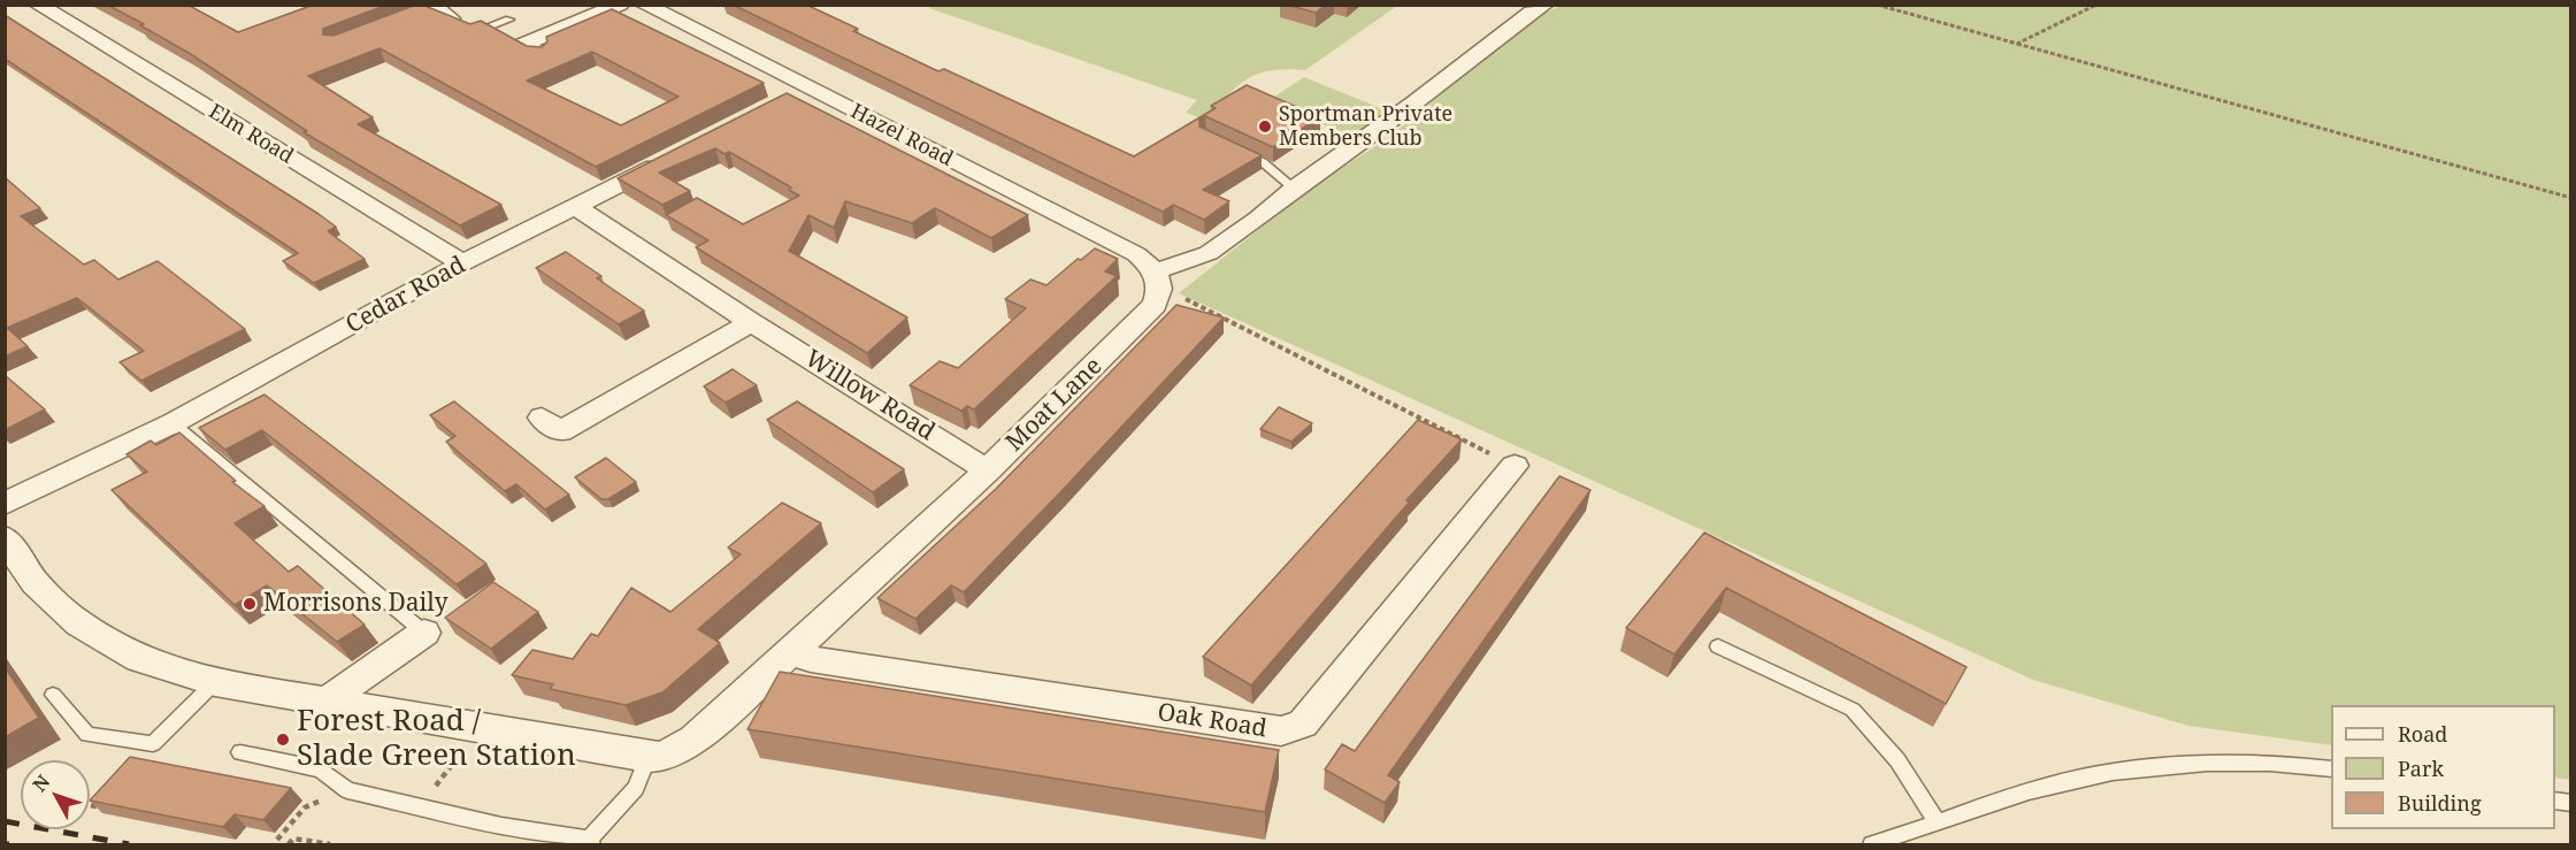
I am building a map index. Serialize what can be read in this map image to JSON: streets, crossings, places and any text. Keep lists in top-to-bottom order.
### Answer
{
  "streets": {
    "street": [
      "Elm Road",
      "Hazel Road",
      "Cedar Road",
      "Willow Road",
      "Moat Lane",
      "Oak Road"
    ]
  },
  "crossings": [
    ["Elm Road", "Cedar Road"],
    ["Hazel Road", "Moat Lane"],
    ["Cedar Road", "Willow Road"],
    ["Willow Road", "Moat Lane"],
    ["Moat Lane", "Oak Road"]
  ],
  "places": ["Sportman Private Members Club", "Morrisons Daily", "Forest Road / Slade Green Station"],
  "legend": ["Road", "Park", "Building"],
  "north": "top left"
}
